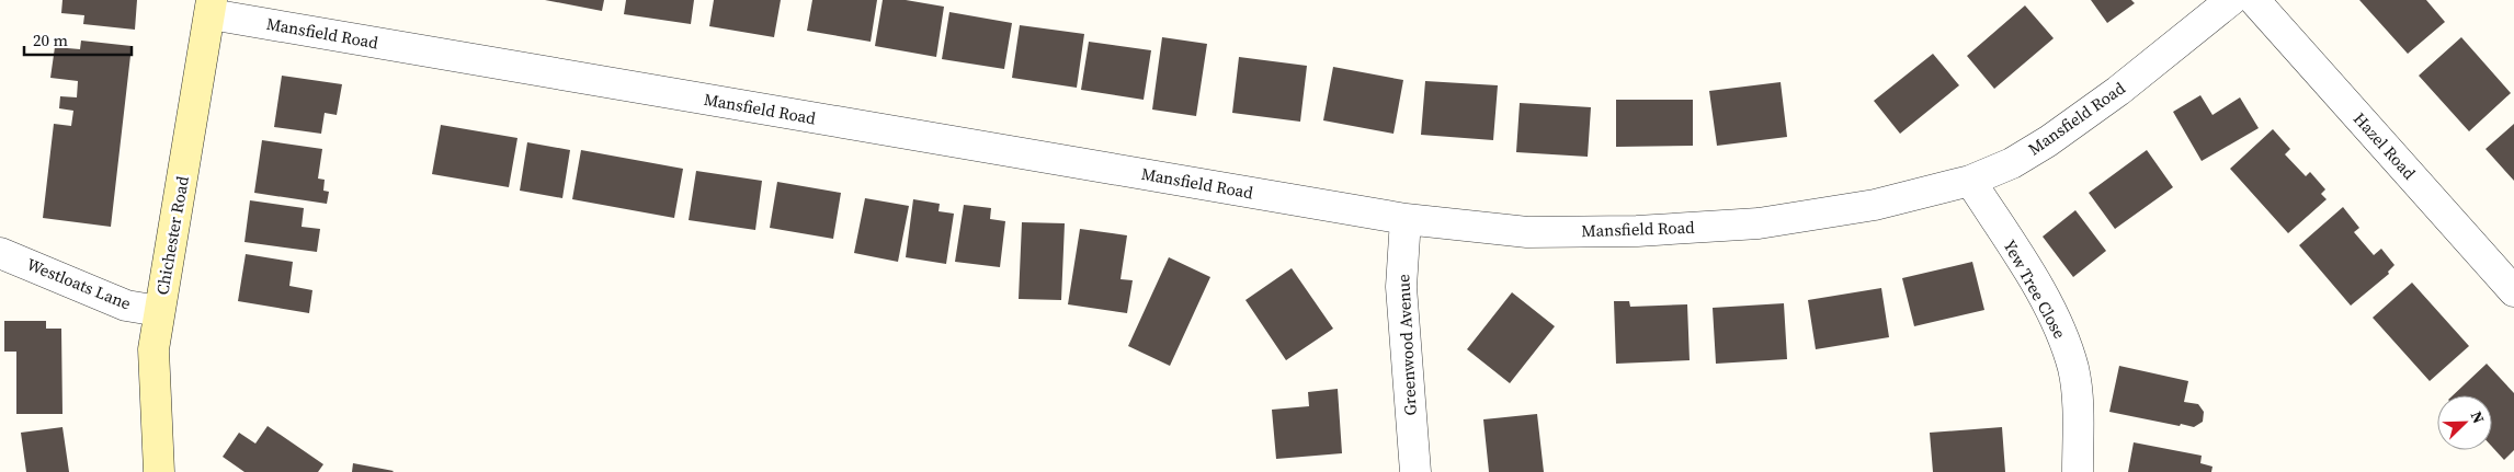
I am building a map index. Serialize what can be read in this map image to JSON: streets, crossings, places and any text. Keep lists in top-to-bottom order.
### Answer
{
  "streets": {
    "main road": ["Chichester Road"],
    "street": [
      "Mansfield Road",
      "Hazel Road",
      "Westloats Lane",
      "Yew Tree Close",
      "Greenwood Avenue"
    ]
  },
  "crossings": [
    ["Mansfield Road", "Chichester Road"],
    ["Mansfield Road", "Yew Tree Close"],
    ["Mansfield Road", "Greenwood Avenue"],
    ["Chichester Road", "Westloats Lane"]
  ],
  "scale_bar": "20 m",
  "north": "top right"
}
